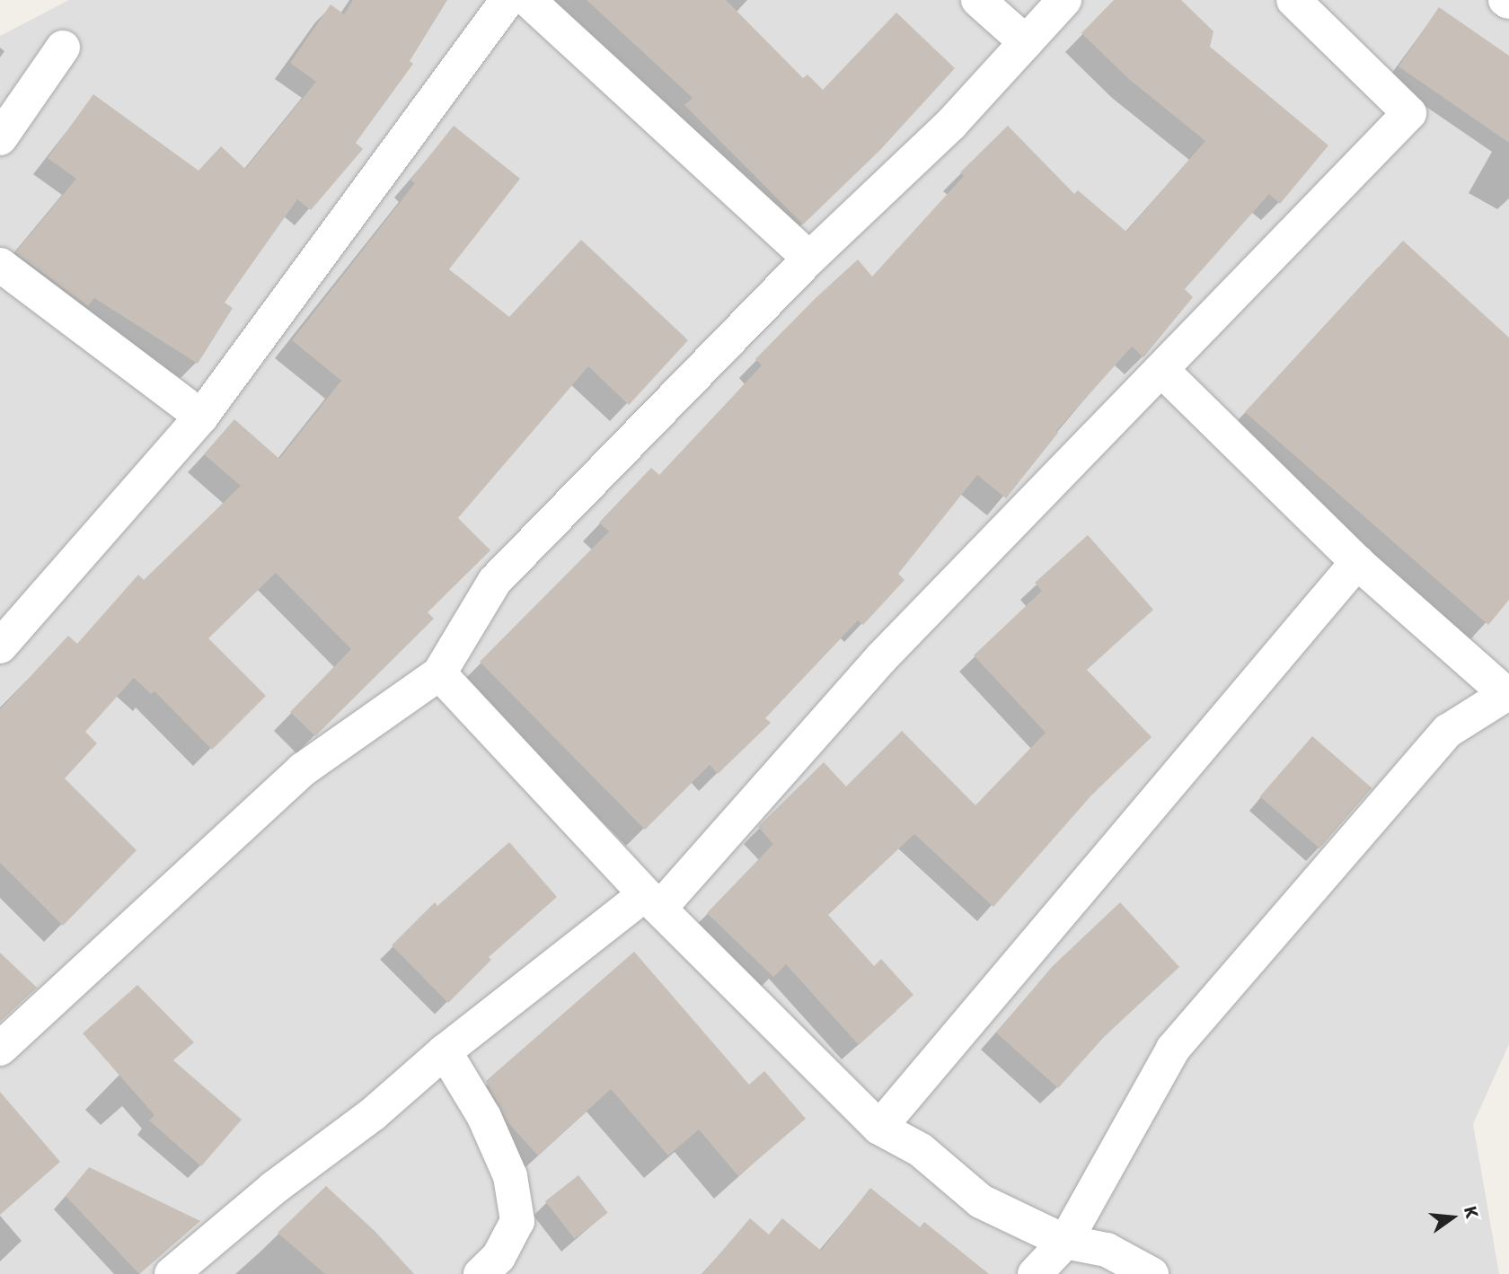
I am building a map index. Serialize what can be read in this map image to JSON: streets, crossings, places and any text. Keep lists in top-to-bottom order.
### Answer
{
  "north": "right"
}
